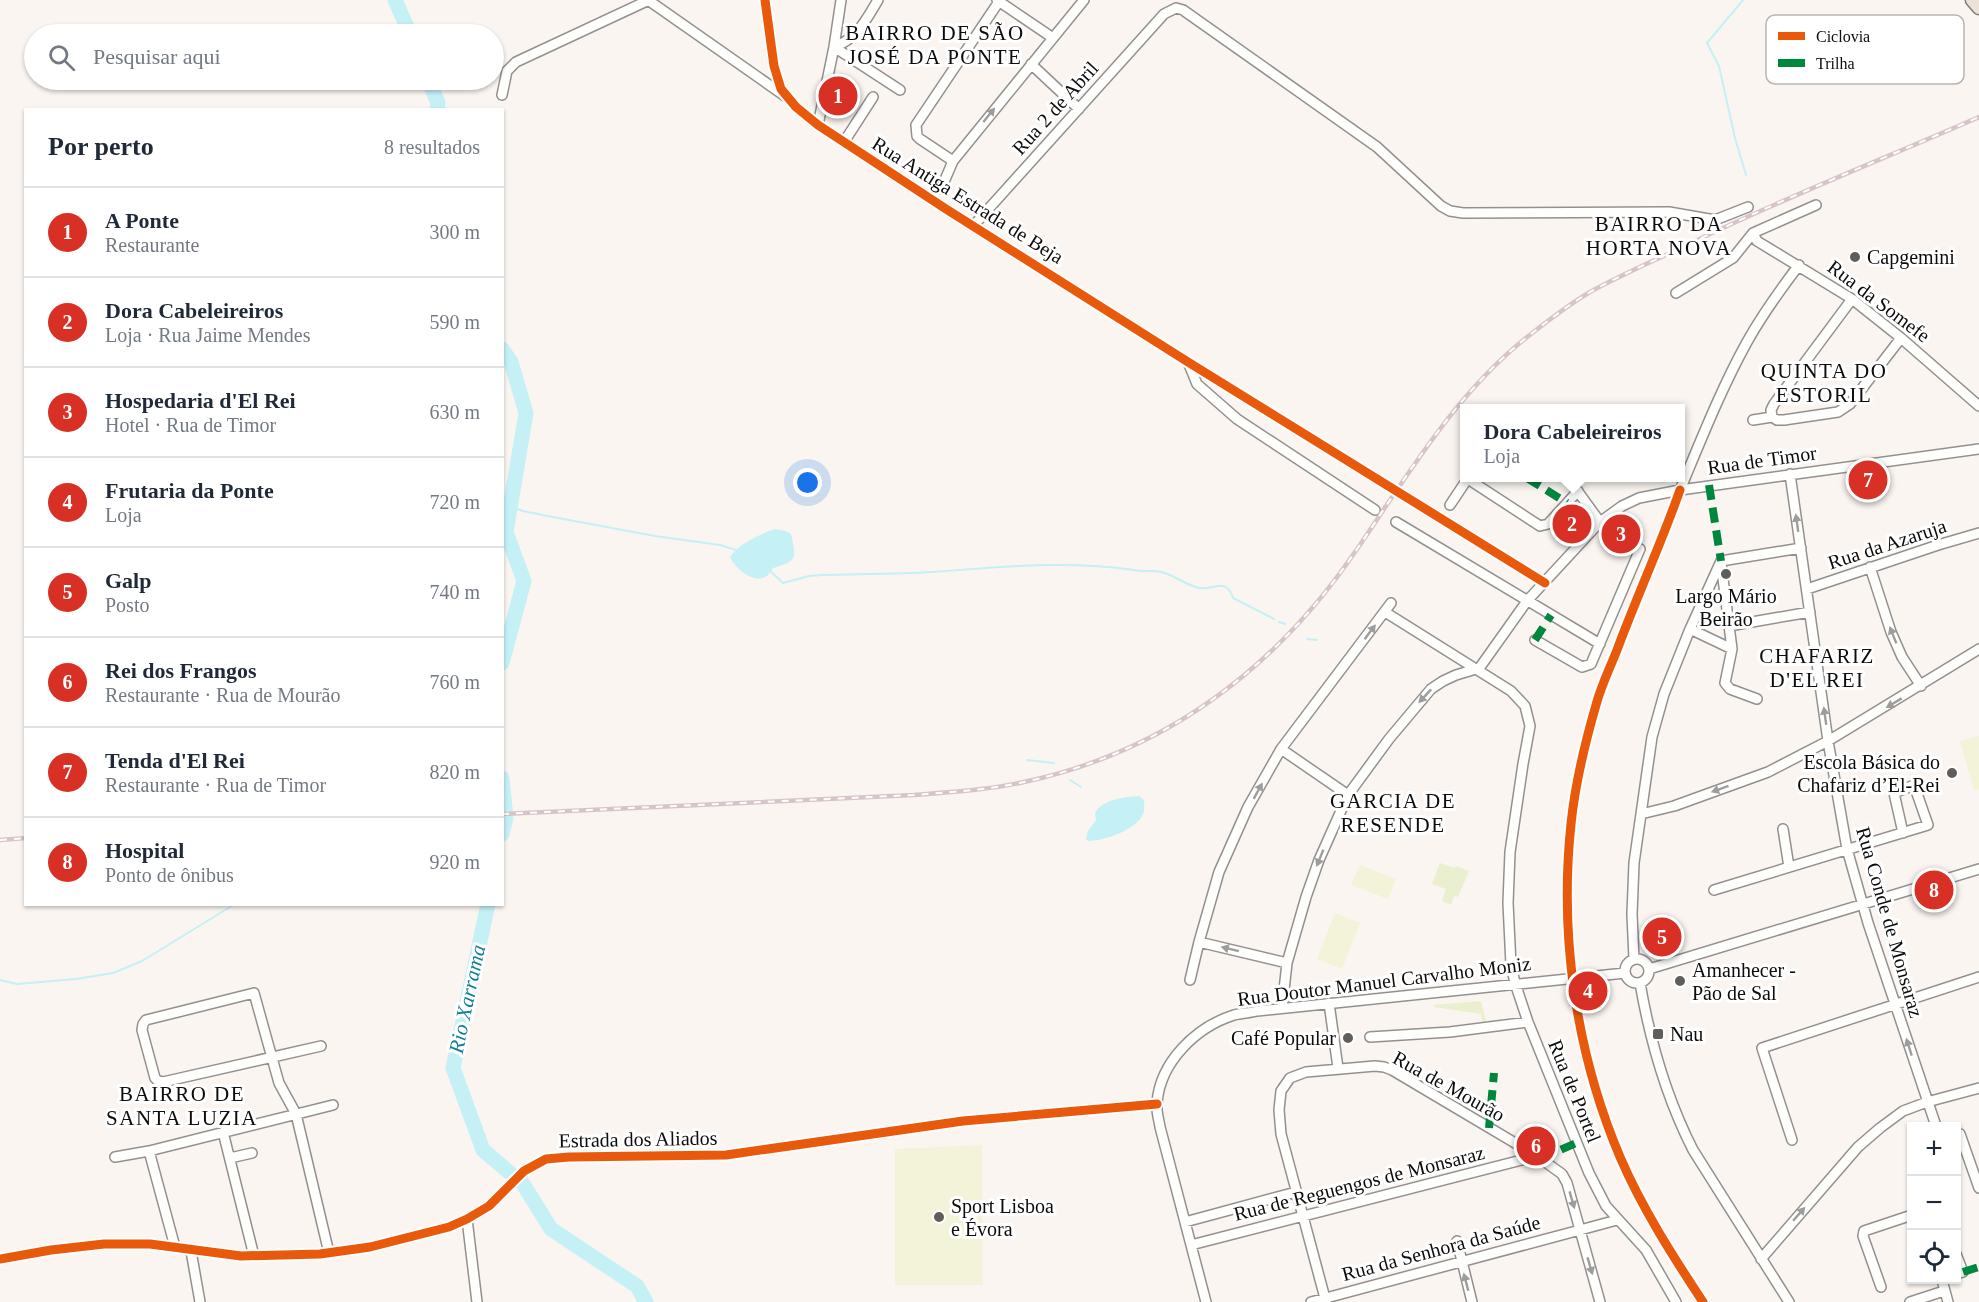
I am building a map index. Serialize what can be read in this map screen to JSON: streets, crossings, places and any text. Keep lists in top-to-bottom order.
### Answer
{
  "streets": {
    "street": [
      "Rua 2 de Abril",
      "Rua Antiga Estrada de Beja",
      "Rua da Somefe",
      "Rua de Timor",
      "Rua da Azaruja",
      "Rua Conde de Monsaraz",
      "Rua Doutor Manuel Carvalho Moniz",
      "Rua de Mourão",
      "Rua de Portel",
      "Estrada dos Aliados",
      "Rua de Reguengos de Monsaraz",
      "Rua da Senhora da Saúde"
    ]
  },
  "crossings": [
    ["Rua 2 de Abril", "Rua Antiga Estrada de Beja"],
    ["Rua de Timor", "Rua Conde de Monsaraz"],
    ["Rua de Timor", "Rua de Portel"],
    ["Rua da Azaruja", "Rua Conde de Monsaraz"],
    ["Rua Doutor Manuel Carvalho Moniz", "Rua de Portel"],
    ["Rua Doutor Manuel Carvalho Moniz", "Estrada dos Aliados"],
    ["Rua de Mourão", "Rua de Reguengos de Monsaraz"],
    ["Rua de Mourão", "Rua da Senhora da Saúde"],
    ["Rua de Portel", "Rua da Senhora da Saúde"]
  ],
  "one_way": ["Rua Conde de Monsaraz"],
  "districts": [
    "BAIRRO DE SÃO JOSÉ DA PONTE",
    "BAIRRO DA HORTA NOVA",
    "QUINTA DO ESTORIL",
    "CHAFARIZ D'EL REI",
    "GARCIA DE RESENDE",
    "BAIRRO DE SANTA LUZIA"
  ],
  "water": ["Rio Xarrama"],
  "places": {
    "other": [
      "Capgemini",
      "Largo Mário Beirão",
      "Escola Básica do Chafariz d’El-Rei",
      "Amanhecer - Pão de Sal",
      "Café Popular",
      "Sport Lisboa e Évora"
    ],
    "transit": ["Nau"]
  },
  "legend": ["Ciclovia", "Trilha"],
  "page": {
    "search": "Pesquisar aqui",
    "pins": [
      "1",
      "7",
      "2",
      "3",
      "8",
      "5",
      "4",
      "6"
    ],
    "heading": ["Por perto", "8 resultados"],
    "list": [
      {
        "mark": "1",
        "name": "A Ponte",
        "note": "Restaurante",
        "value": "300 m"
      },
      {
        "mark": "2",
        "name": "Dora Cabeleireiros",
        "note": "Loja · Rua Jaime Mendes",
        "value": "590 m"
      },
      {
        "mark": "3",
        "name": "Hospedaria d'El Rei",
        "note": "Hotel · Rua de Timor",
        "value": "630 m"
      },
      {
        "mark": "4",
        "name": "Frutaria da Ponte",
        "note": "Loja",
        "value": "720 m"
      },
      {
        "mark": "5",
        "name": "Galp",
        "note": "Posto",
        "value": "740 m"
      },
      {
        "mark": "6",
        "name": "Rei dos Frangos",
        "note": "Restaurante · Rua de Mourão",
        "value": "760 m"
      },
      {
        "mark": "7",
        "name": "Tenda d'El Rei",
        "note": "Restaurante · Rua de Timor",
        "value": "820 m"
      },
      {
        "mark": "8",
        "name": "Hospital",
        "note": "Ponto de ônibus",
        "value": "920 m"
      }
    ],
    "popup": ["Dora Cabeleireiros", "Loja"],
    "map_buttons": ["+", "−"]
  }
}
